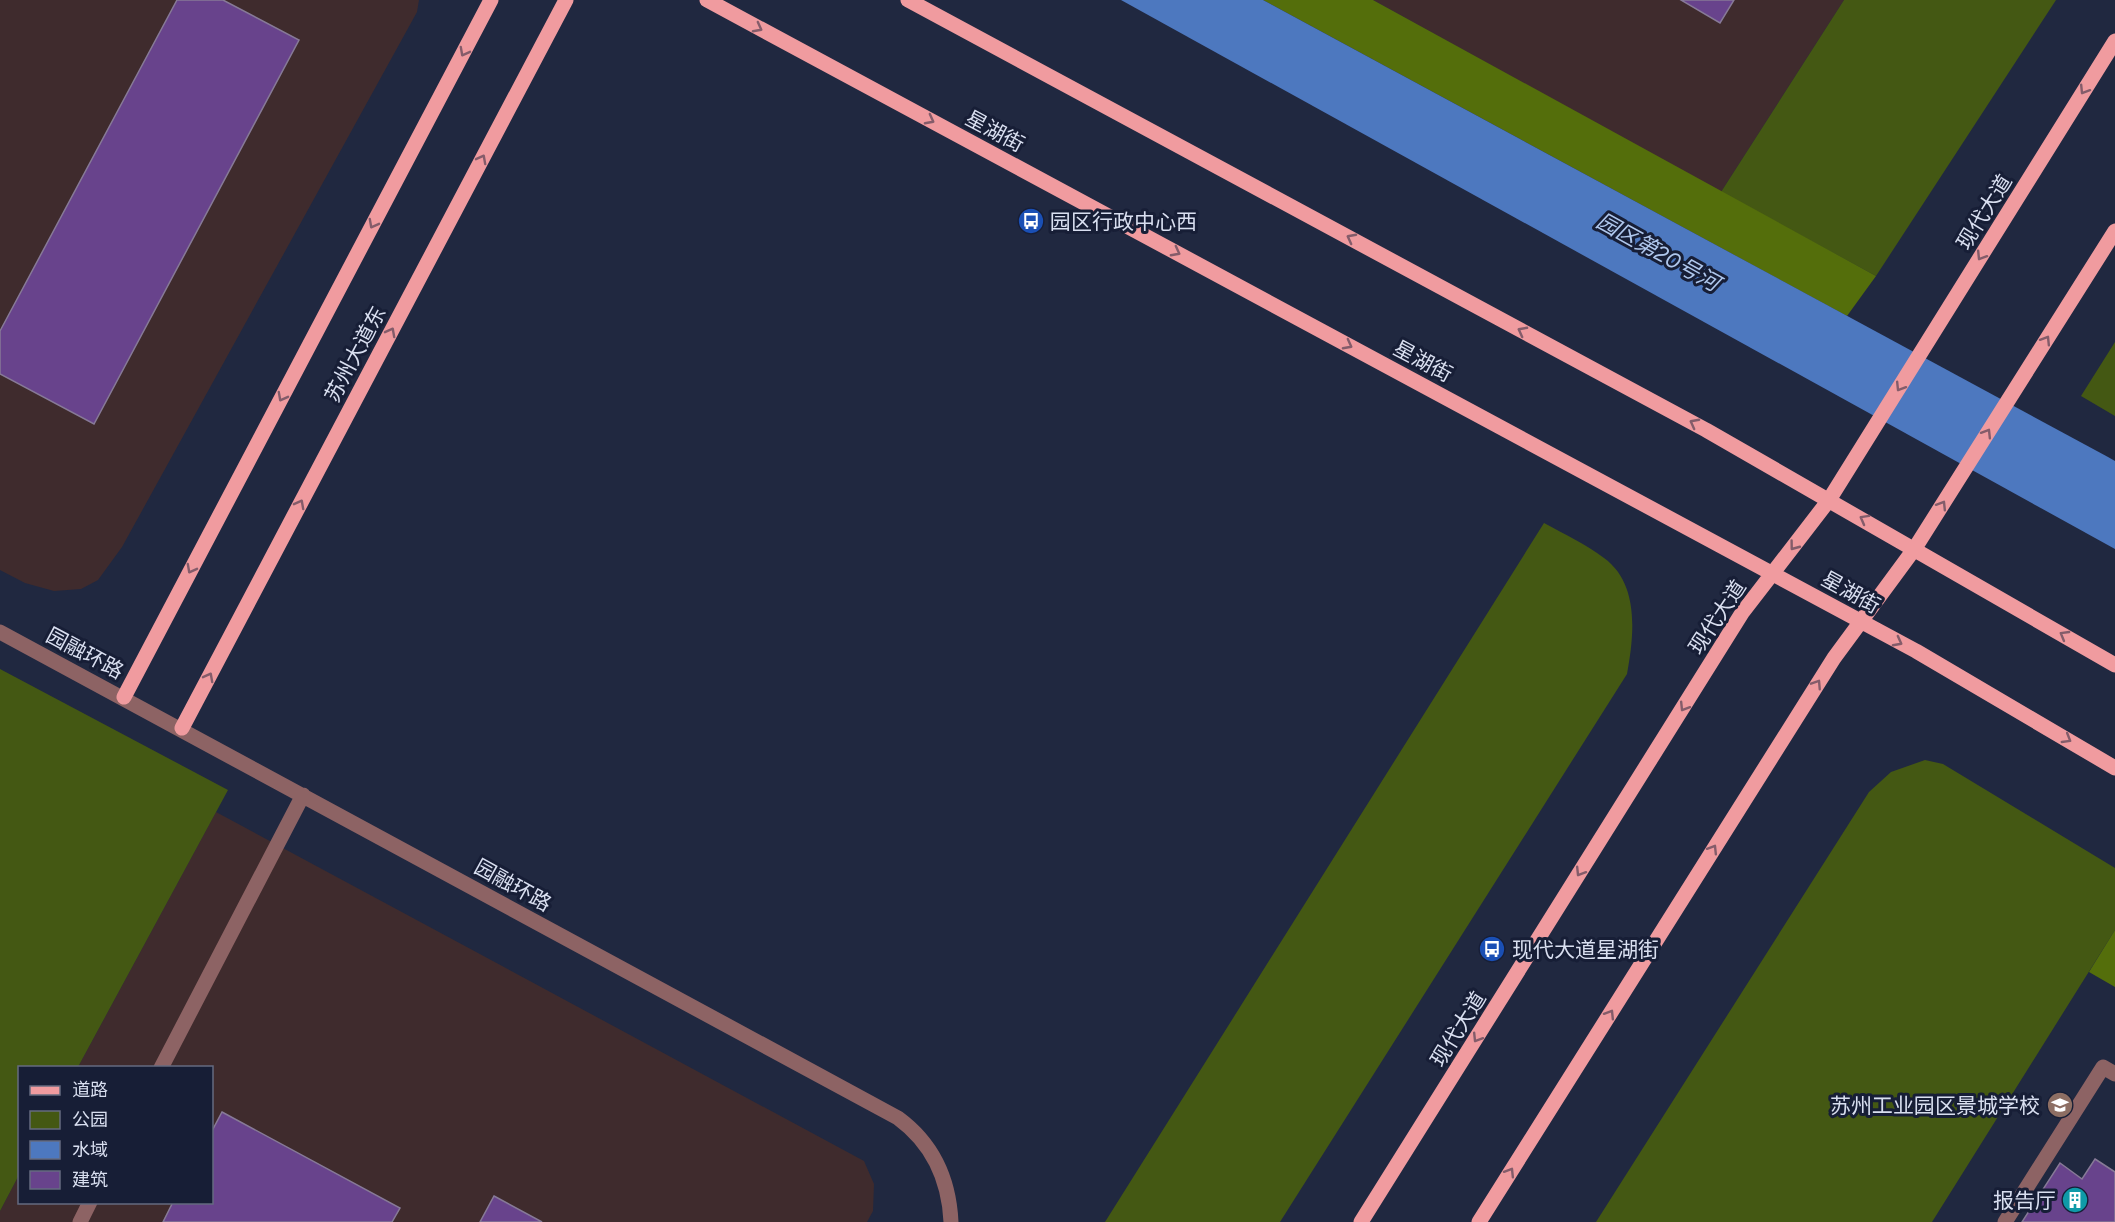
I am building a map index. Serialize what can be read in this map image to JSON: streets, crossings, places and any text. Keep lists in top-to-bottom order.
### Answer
{
  "streets": {
    "main road": ["星湖街", "现代大道", "苏州大道东"],
    "street": ["园融环路"]
  },
  "crossings": [
    ["星湖街", "现代大道"],
    ["苏州大道东", "园融环路"]
  ],
  "water": ["园区第20号河"],
  "places": {
    "bus stop": ["园区行政中心西", "现代大道星湖街"],
    "school or university": ["苏州工业园区景城学校"],
    "building": ["报告厅"]
  },
  "legend": [
    "道路",
    "公园",
    "水域",
    "建筑"
  ]
}
